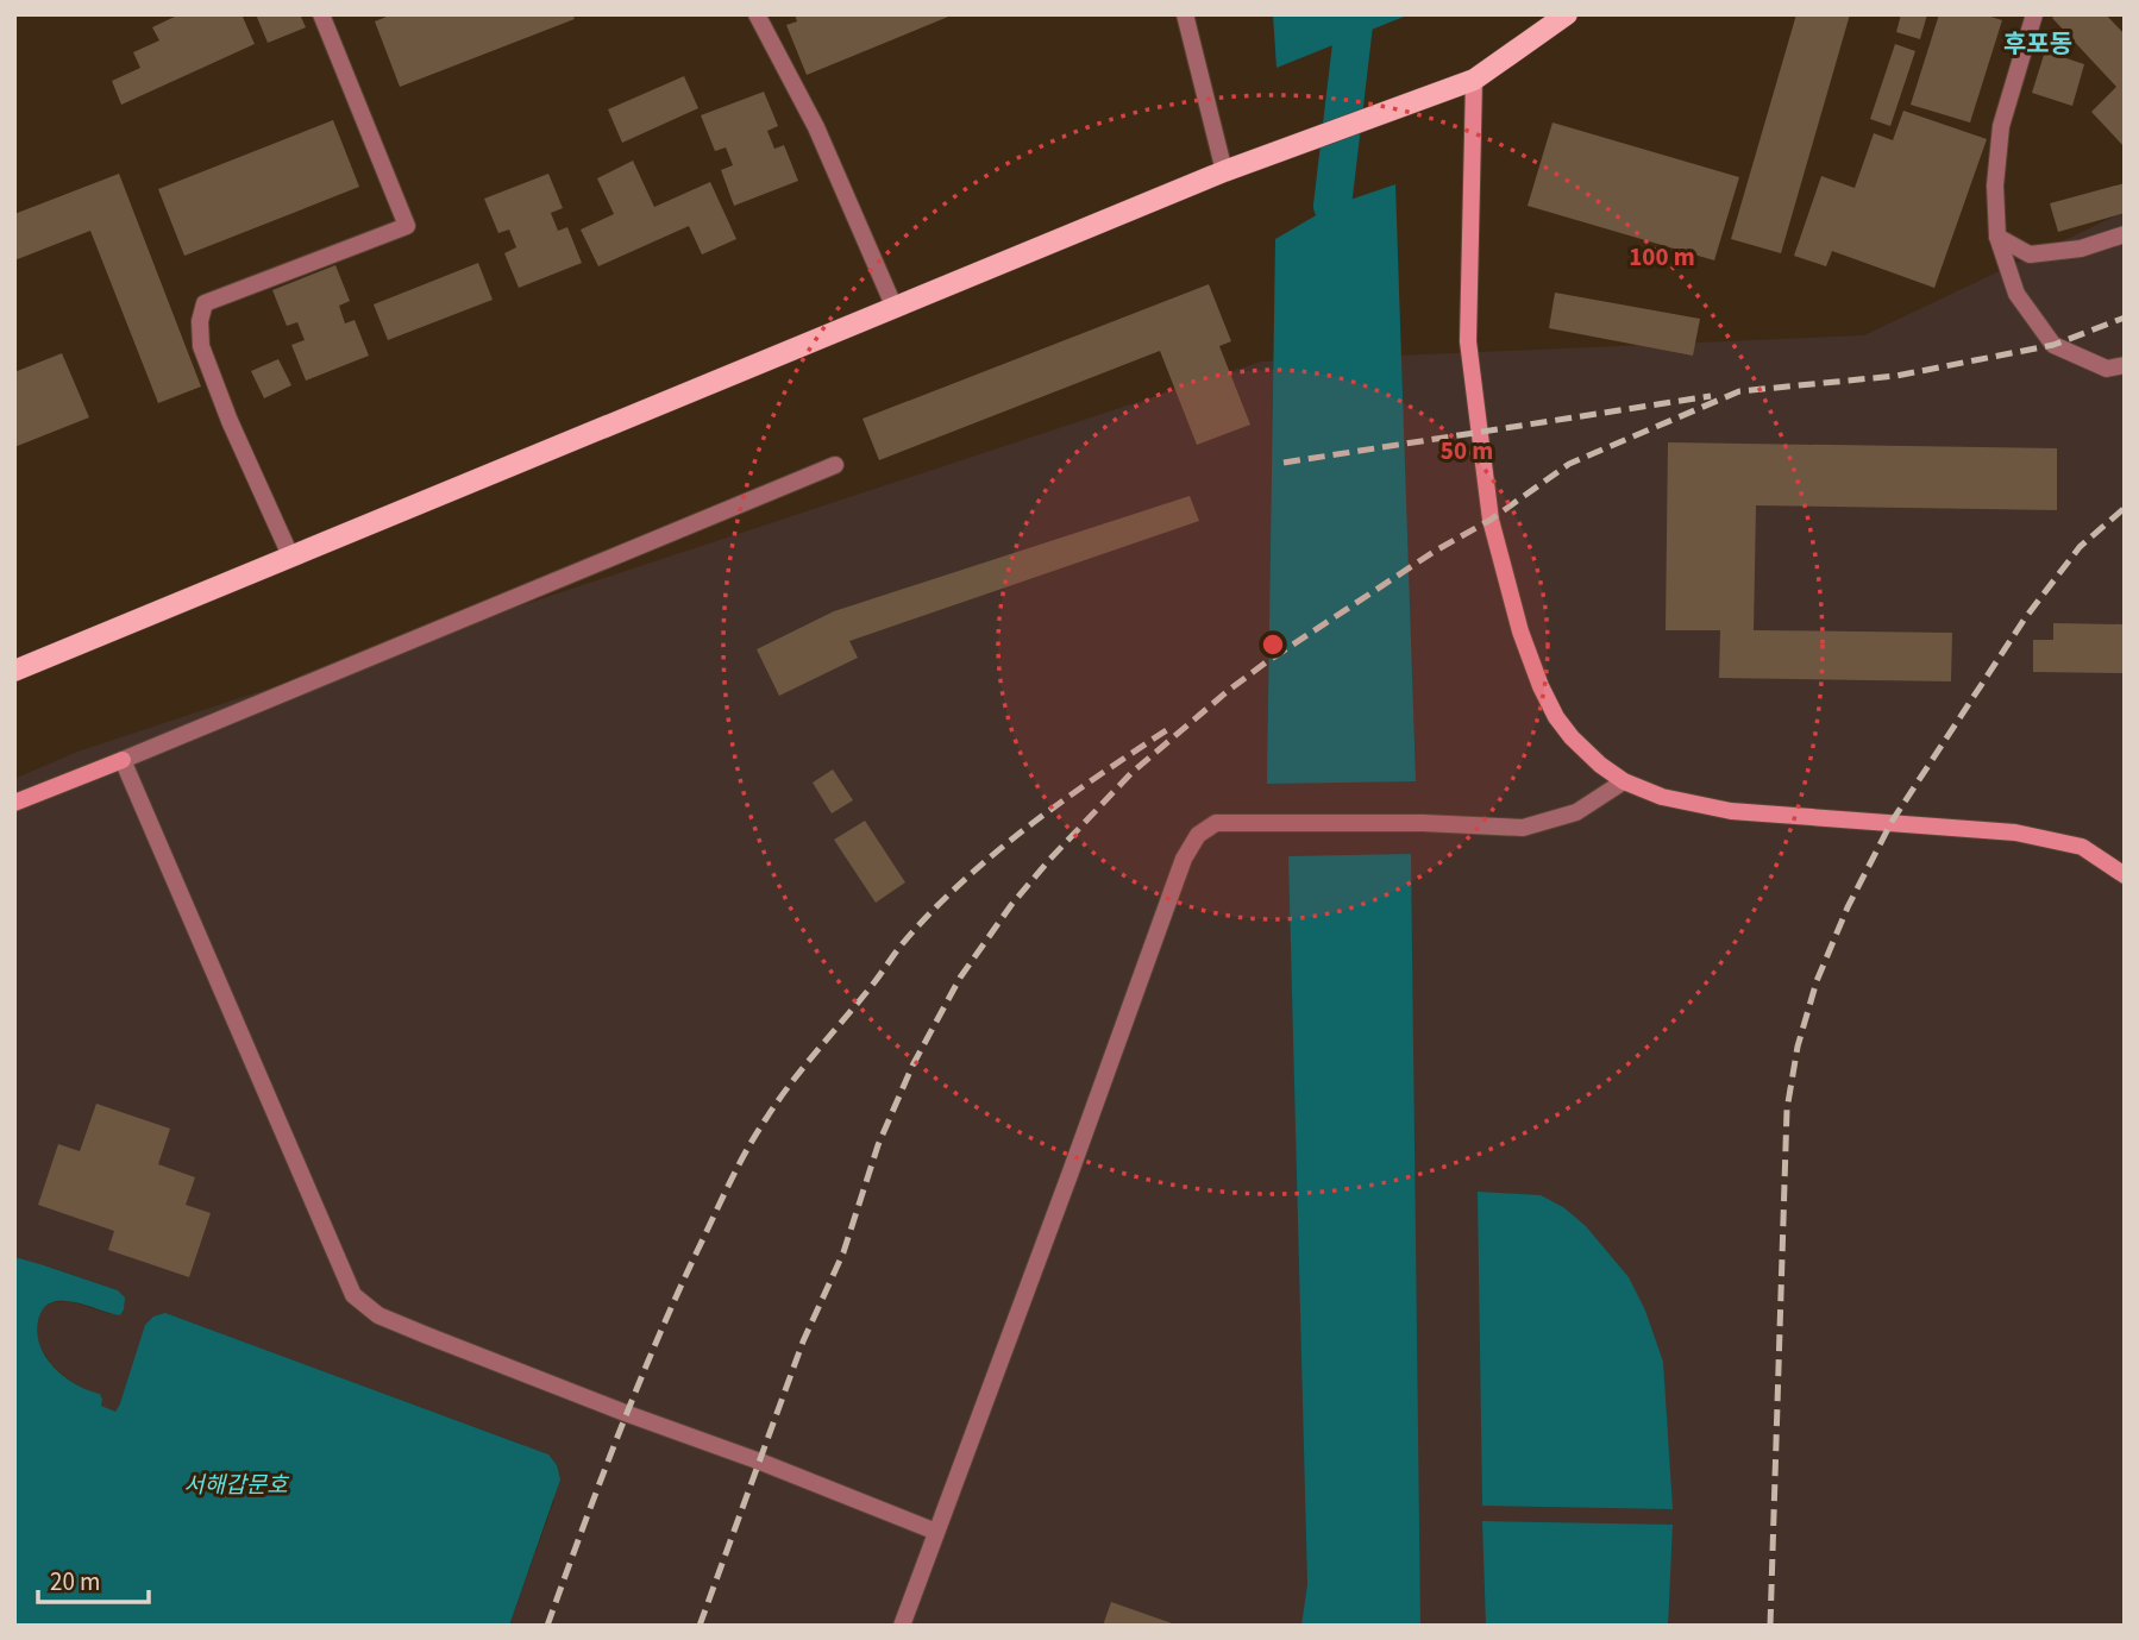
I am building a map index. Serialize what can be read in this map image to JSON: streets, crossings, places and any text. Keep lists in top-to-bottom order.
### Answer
{
  "districts": ["후포동"],
  "water": ["서해갑문호"],
  "scale_bar": "20 m",
  "rings": ["100 m", "50 m"]
}
